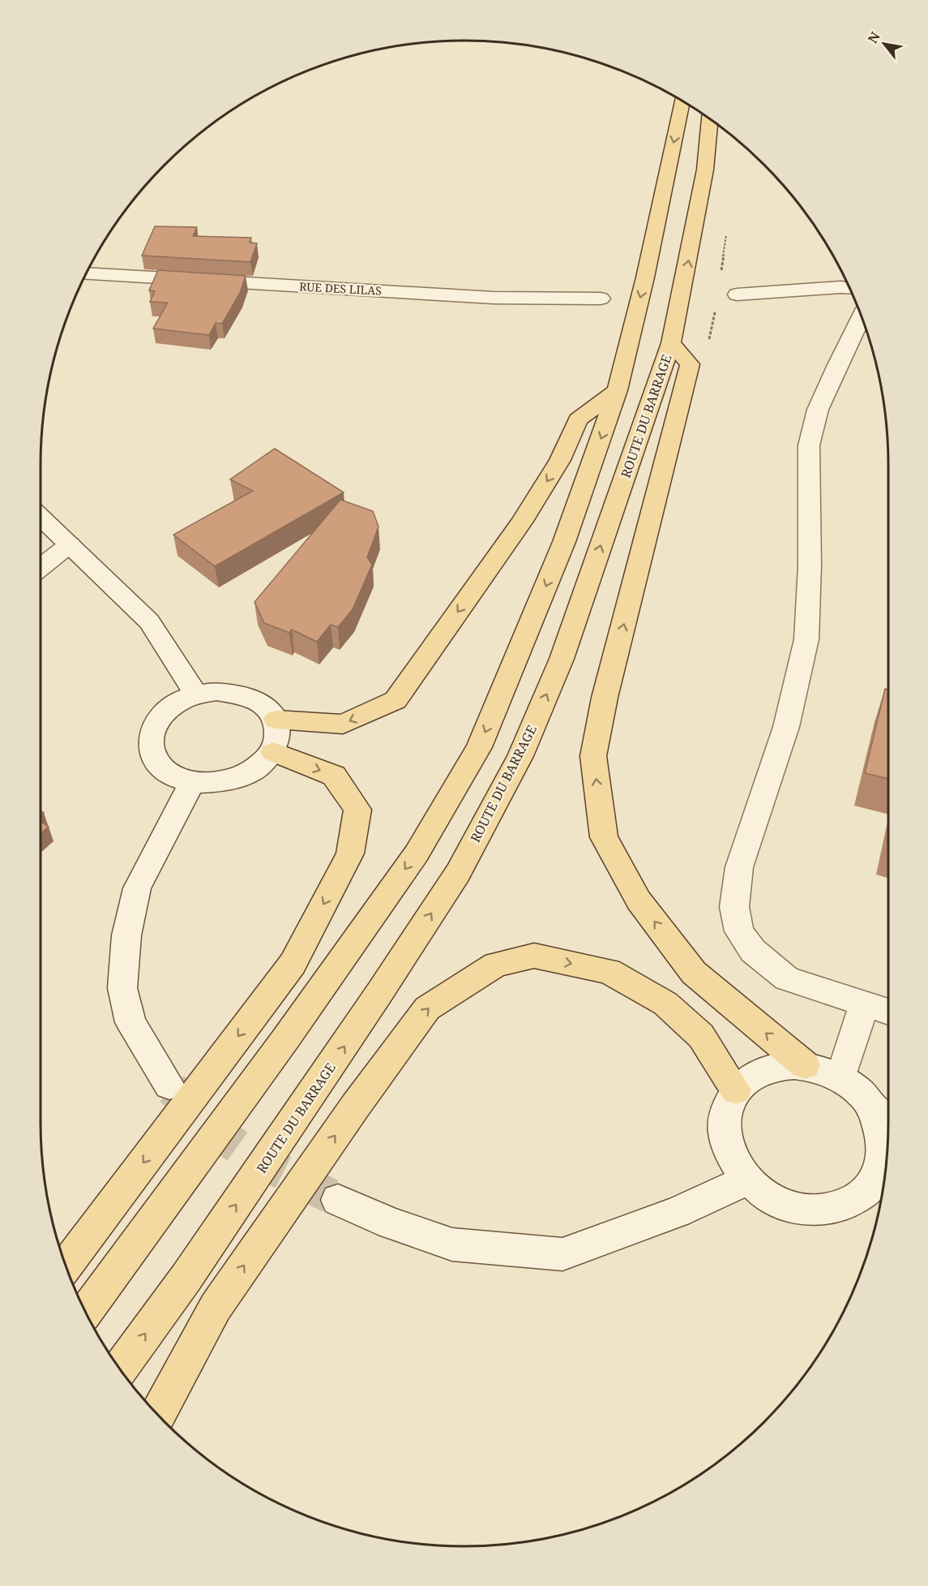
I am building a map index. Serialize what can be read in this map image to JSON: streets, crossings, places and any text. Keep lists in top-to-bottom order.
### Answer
{
  "streets": {
    "main road": ["ROUTE DU BARRAGE"],
    "street": ["RUE DES LILAS"]
  },
  "north": "top left"
}
